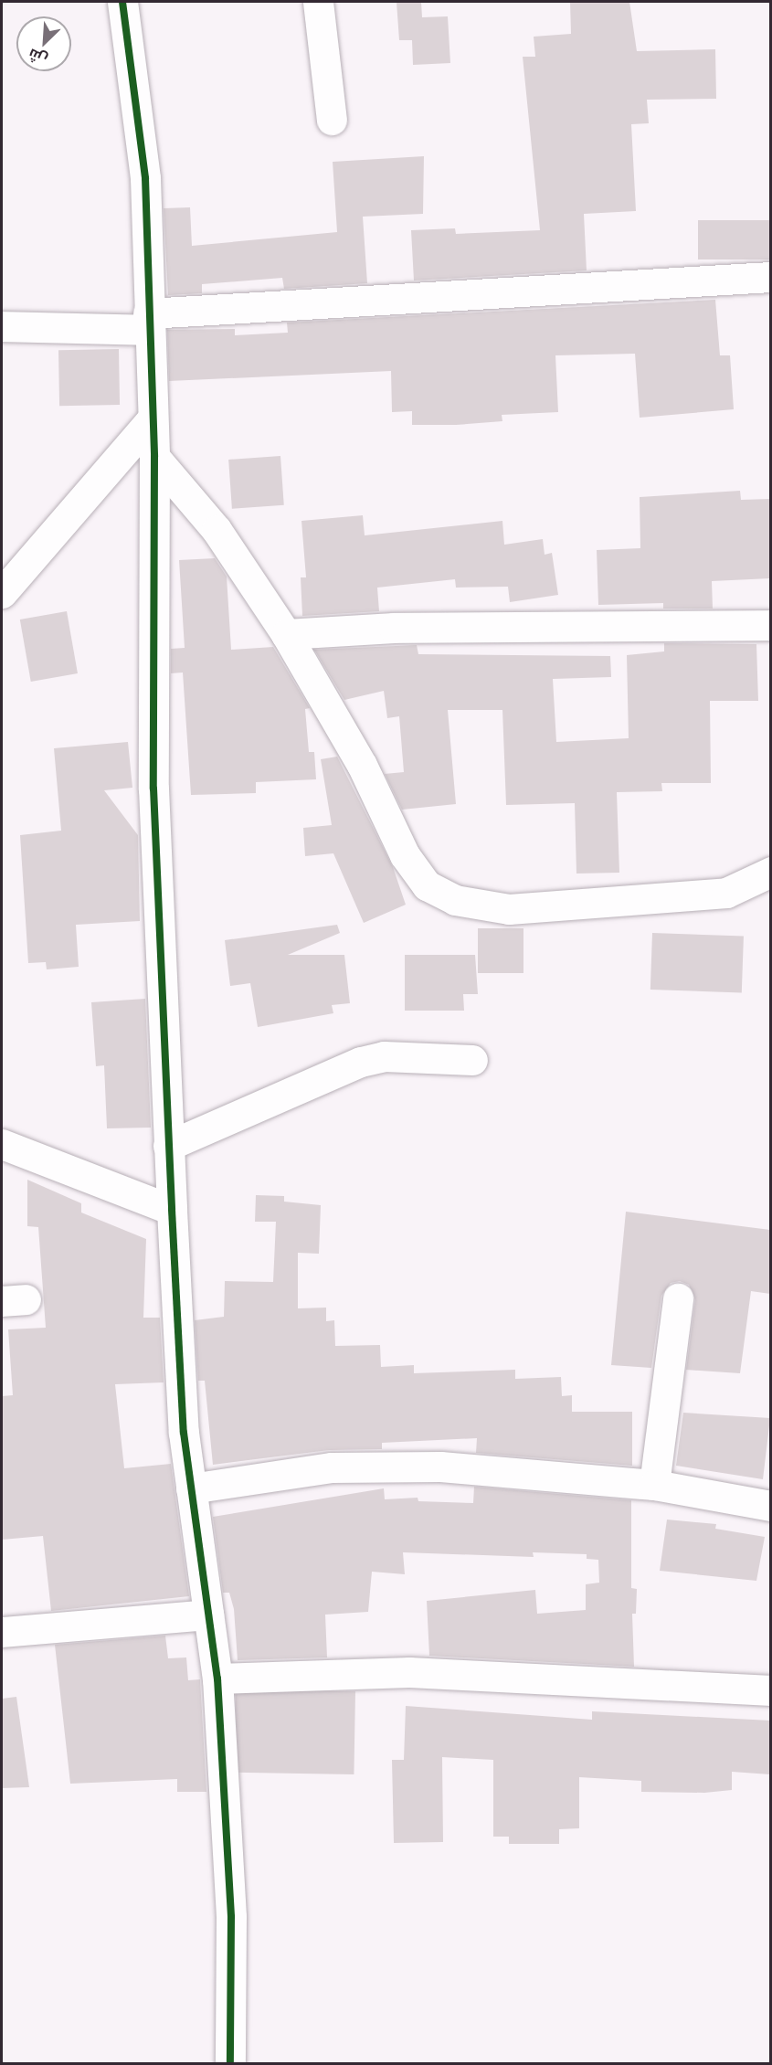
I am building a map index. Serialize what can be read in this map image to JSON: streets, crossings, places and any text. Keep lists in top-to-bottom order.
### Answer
{
  "north": "bottom left"
}
